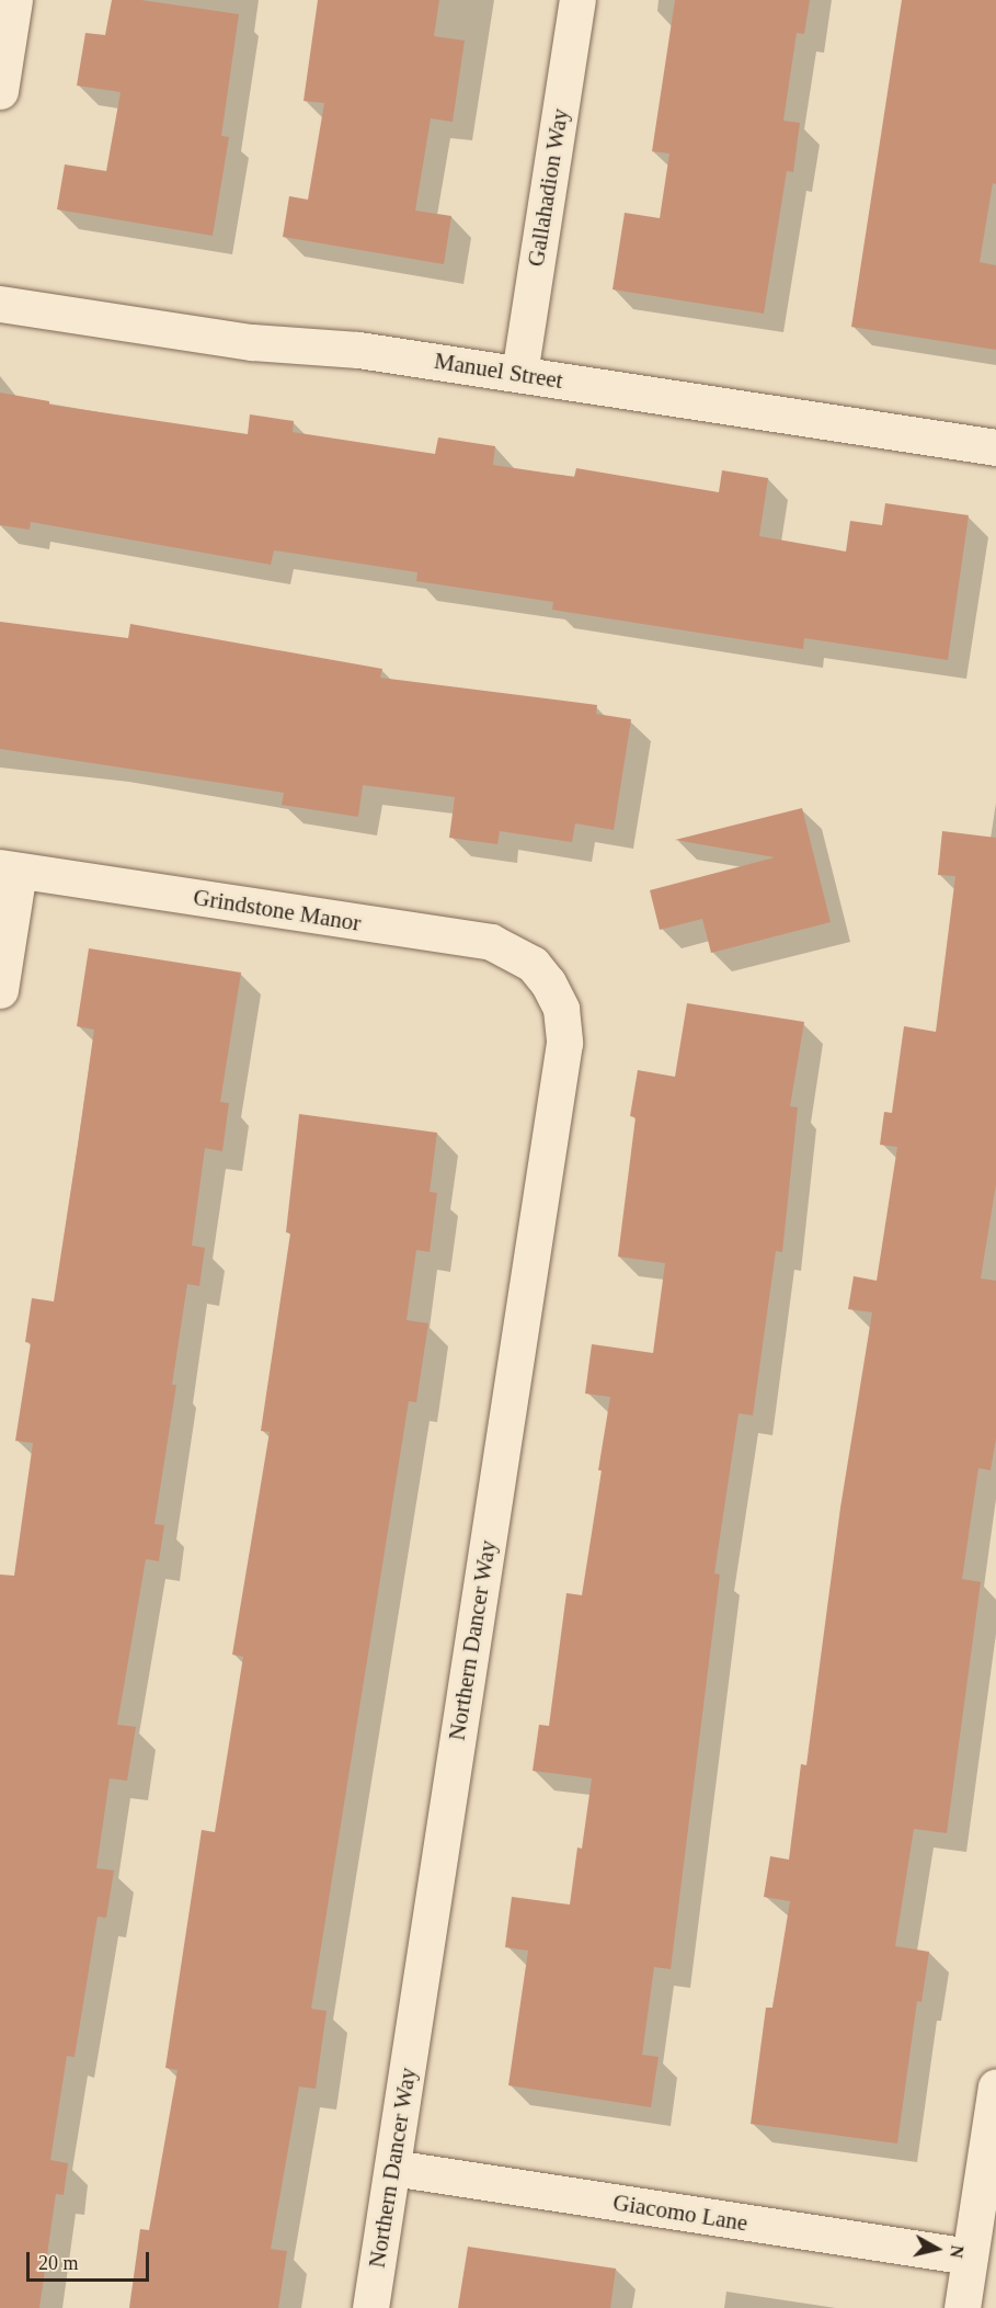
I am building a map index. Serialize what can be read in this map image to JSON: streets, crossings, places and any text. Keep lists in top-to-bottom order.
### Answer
{
  "streets": {
    "street": [
      "Gallahadion Way",
      "Manuel Street",
      "Grindstone Manor",
      "Northern Dancer Way",
      "Giacomo Lane"
    ]
  },
  "crossings": [
    ["Gallahadion Way", "Manuel Street"],
    ["Grindstone Manor", "Northern Dancer Way"],
    ["Northern Dancer Way", "Giacomo Lane"]
  ],
  "scale_bar": "20 m",
  "north": "right"
}
